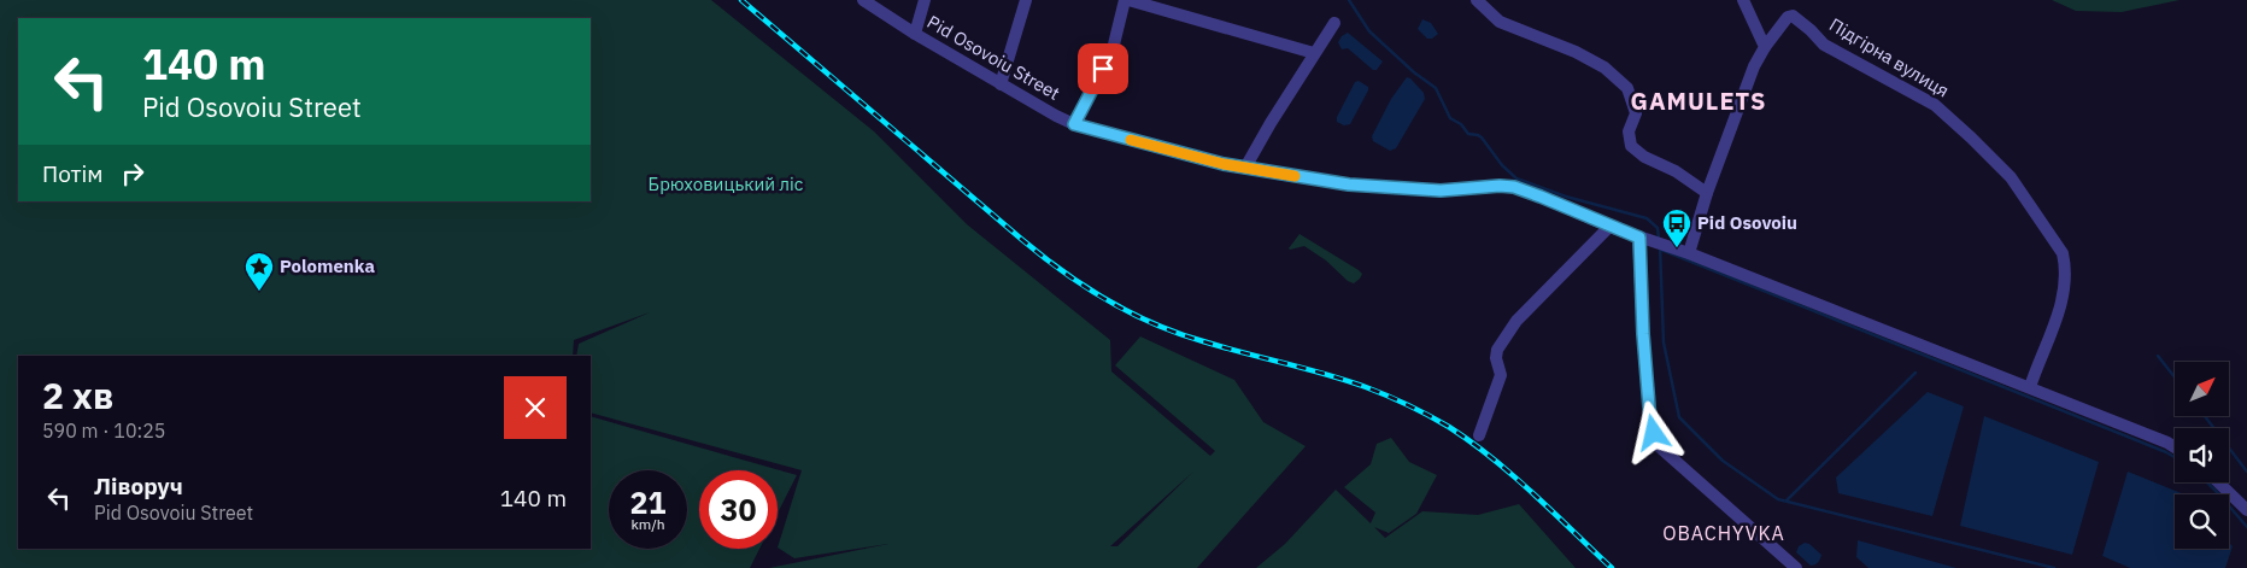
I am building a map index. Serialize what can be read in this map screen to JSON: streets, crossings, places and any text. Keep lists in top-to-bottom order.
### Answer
{
  "streets": {
    "street": ["Pid Osovoiu Street", "Підгірна вулиця"]
  },
  "districts": ["GAMULETS", "OBACHYVKA"],
  "parks": ["Брюховицький ліс"],
  "places": {
    "bus stop": ["Pid Osovoiu"],
    "place": ["Polomenka"]
  },
  "north": "top right",
  "page": {
    "turn": ["140 m", "Pid Osovoiu Street"],
    "then": "Потім",
    "heading": ["2 хв", "590 m · 10:25"],
    "list": [
      {
        "name": "Ліворуч",
        "note": "Pid Osovoiu Street",
        "value": "140 m"
      }
    ],
    "speed": "21 km/h",
    "limit": "30"
  }
}
